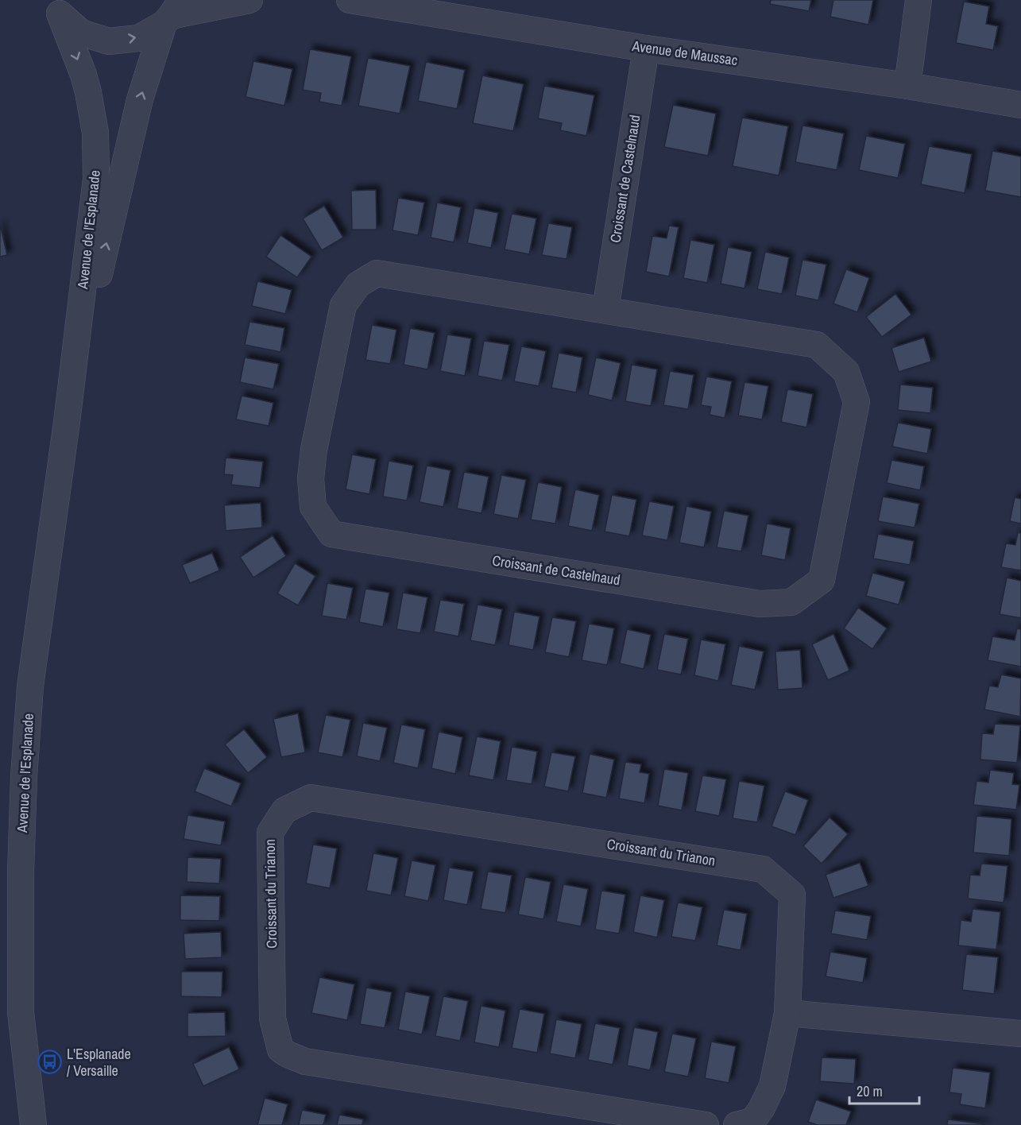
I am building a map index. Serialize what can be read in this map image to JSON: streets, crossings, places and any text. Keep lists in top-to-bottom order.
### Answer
{
  "streets": {
    "street": [
      "Avenue de Maussac",
      "Croissant de Castelnaud",
      "Avenue de l'Esplanade",
      "Croissant du Trianon"
    ]
  },
  "crossings": [
    ["Avenue de Maussac", "Croissant de Castelnaud"]
  ],
  "places": {
    "bus stop": ["L'Esplanade / Versaille"]
  },
  "scale_bar": "20 m"
}
